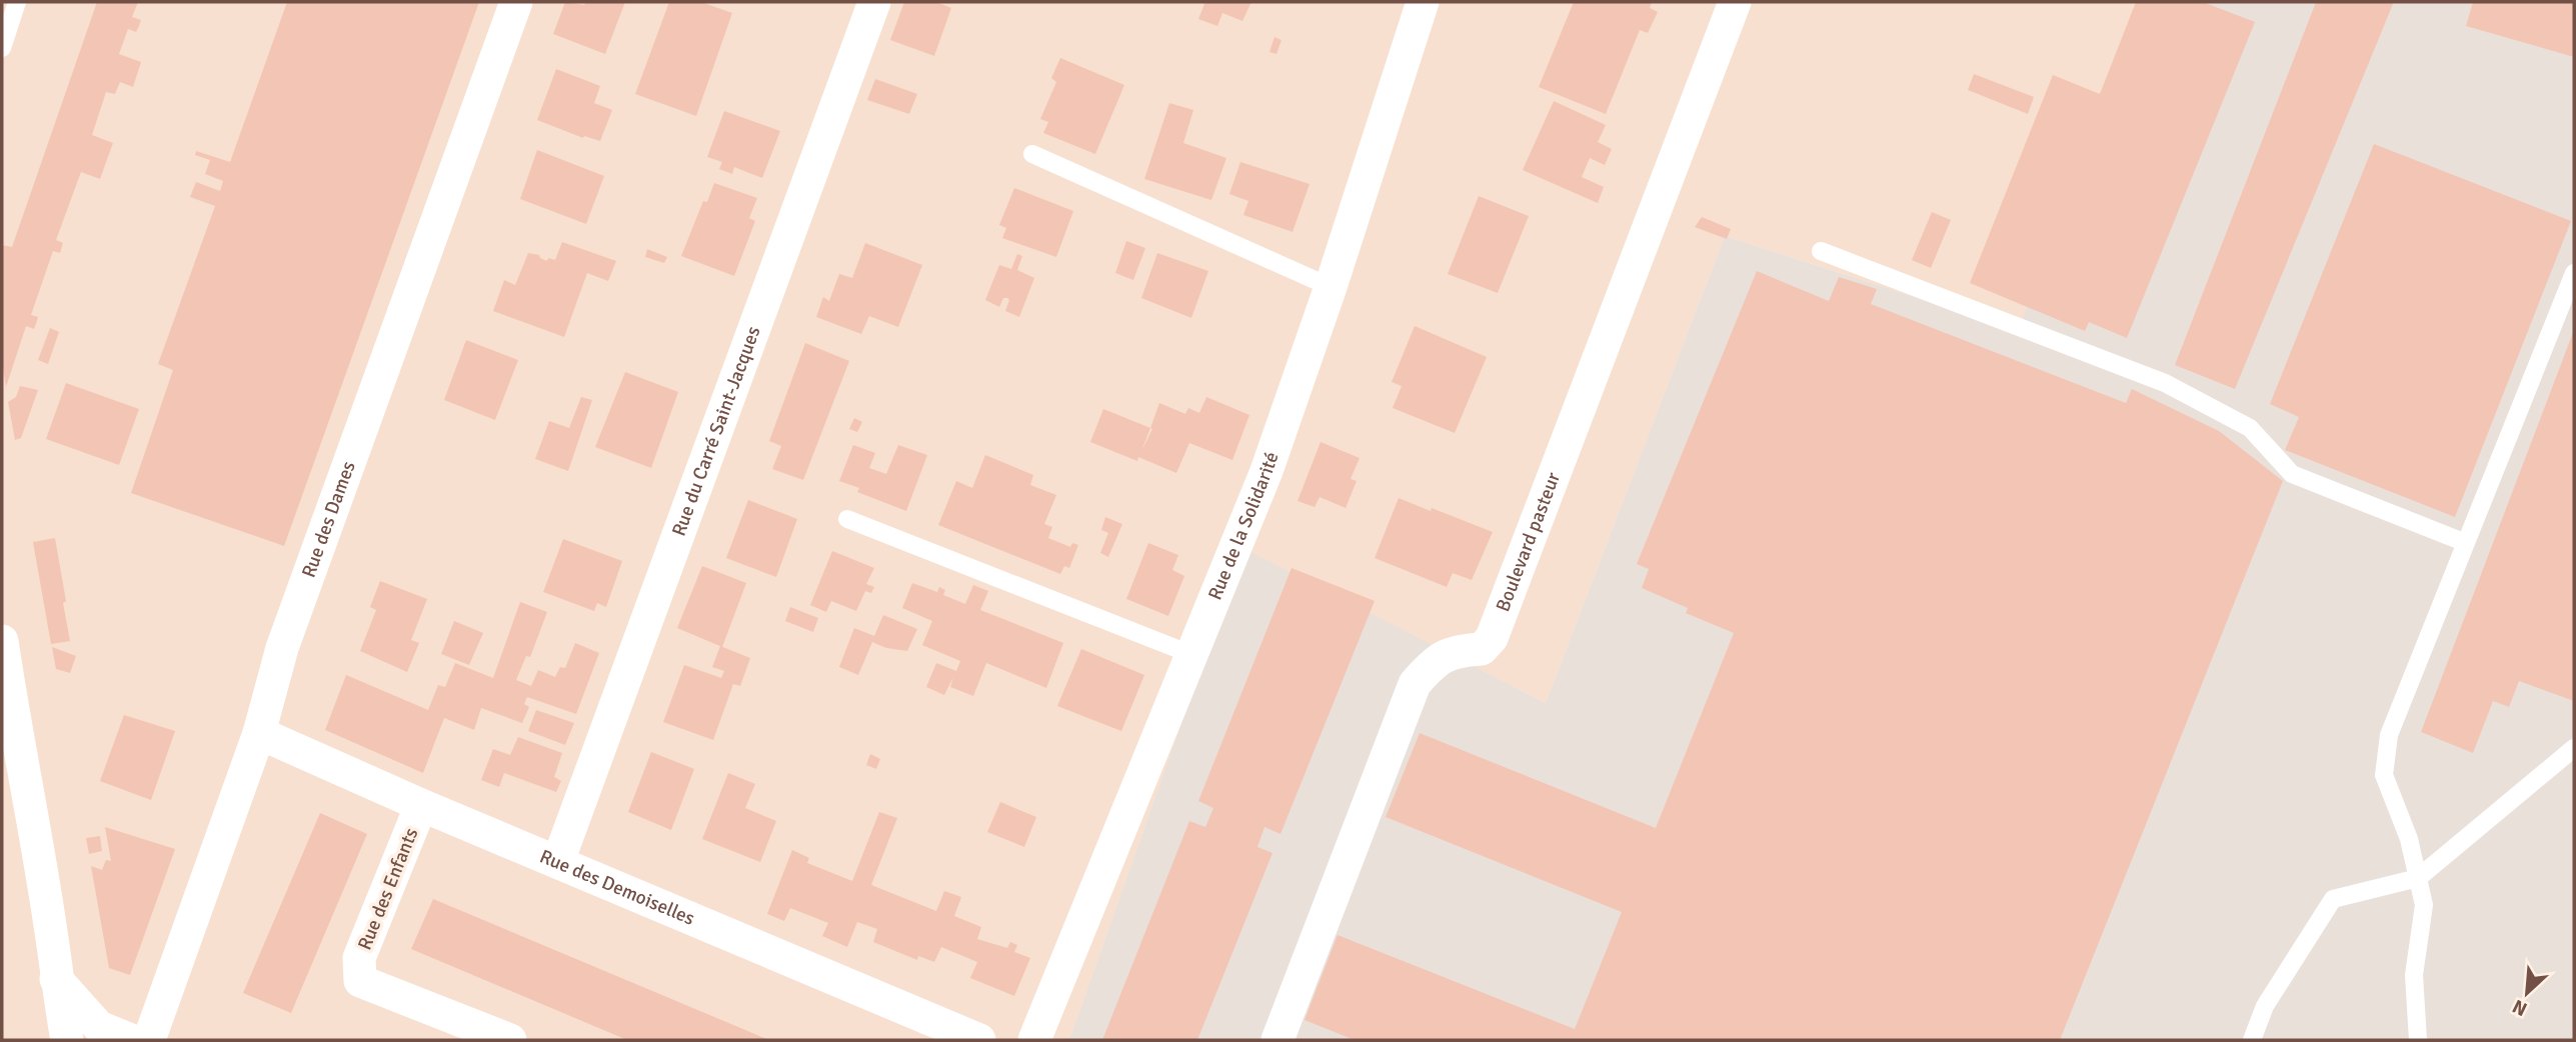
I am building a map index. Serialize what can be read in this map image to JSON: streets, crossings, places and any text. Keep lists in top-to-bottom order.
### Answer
{
  "streets": {
    "street": [
      "Rue du Carré Saint-Jacques",
      "Rue des Dames",
      "Rue de la Solidarité",
      "Boulevard pasteur",
      "Rue des Demoiselles",
      "Rue des Enfants"
    ]
  },
  "crossings": [
    ["Rue du Carré Saint-Jacques", "Rue des Demoiselles"],
    ["Rue des Dames", "Rue des Demoiselles"],
    ["Rue des Demoiselles", "Rue des Enfants"]
  ],
  "north": "bottom left"
}
